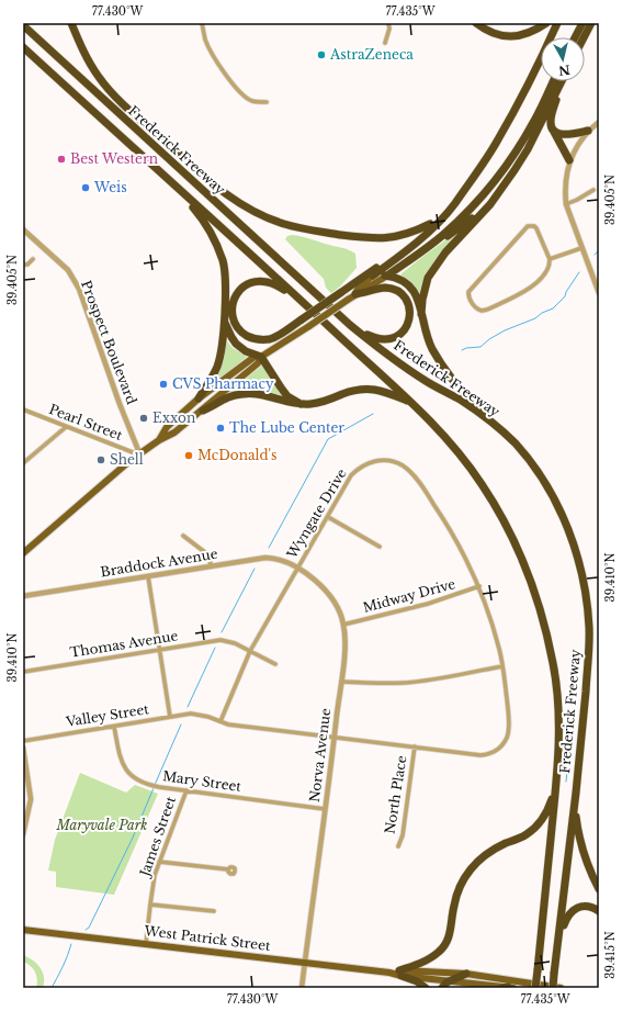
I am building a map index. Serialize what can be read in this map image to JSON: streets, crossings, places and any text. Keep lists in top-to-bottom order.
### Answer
{
  "streets": {
    "highway": ["Frederick Freeway"],
    "main road": ["West Patrick Street"],
    "street": [
      "Prospect Boulevard",
      "Pearl Street",
      "Wyngate Drive",
      "Braddock Avenue",
      "Midway Drive",
      "Thomas Avenue",
      "Valley Street",
      "Norva Avenue",
      "Mary Street",
      "North Place",
      "James Street"
    ]
  },
  "crossings": [
    ["Prospect Boulevard", "Pearl Street"],
    ["Wyngate Drive", "Braddock Avenue"],
    ["Wyngate Drive", "Midway Drive"],
    ["Wyngate Drive", "Thomas Avenue"],
    ["Wyngate Drive", "Valley Street"],
    ["Wyngate Drive", "Norva Avenue"],
    ["Wyngate Drive", "North Place"],
    ["Braddock Avenue", "Norva Avenue"],
    ["Midway Drive", "Norva Avenue"],
    ["Valley Street", "Mary Street"],
    ["Norva Avenue", "Mary Street"],
    ["Norva Avenue", "West Patrick Street"],
    ["Mary Street", "James Street"],
    ["James Street", "West Patrick Street"]
  ],
  "parks": ["Maryvale Park"],
  "places": [
    "AstraZeneca",
    "Best Western",
    "Weis",
    "CVS Pharmacy",
    "Exxon",
    "The Lube Center",
    "McDonald's",
    "Shell"
  ],
  "north": "bottom",
  "coordinates": [
    "77.430°W",
    "77.435°W",
    "39.405°N",
    "39.410°N",
    "39.415°N"
  ]
}
